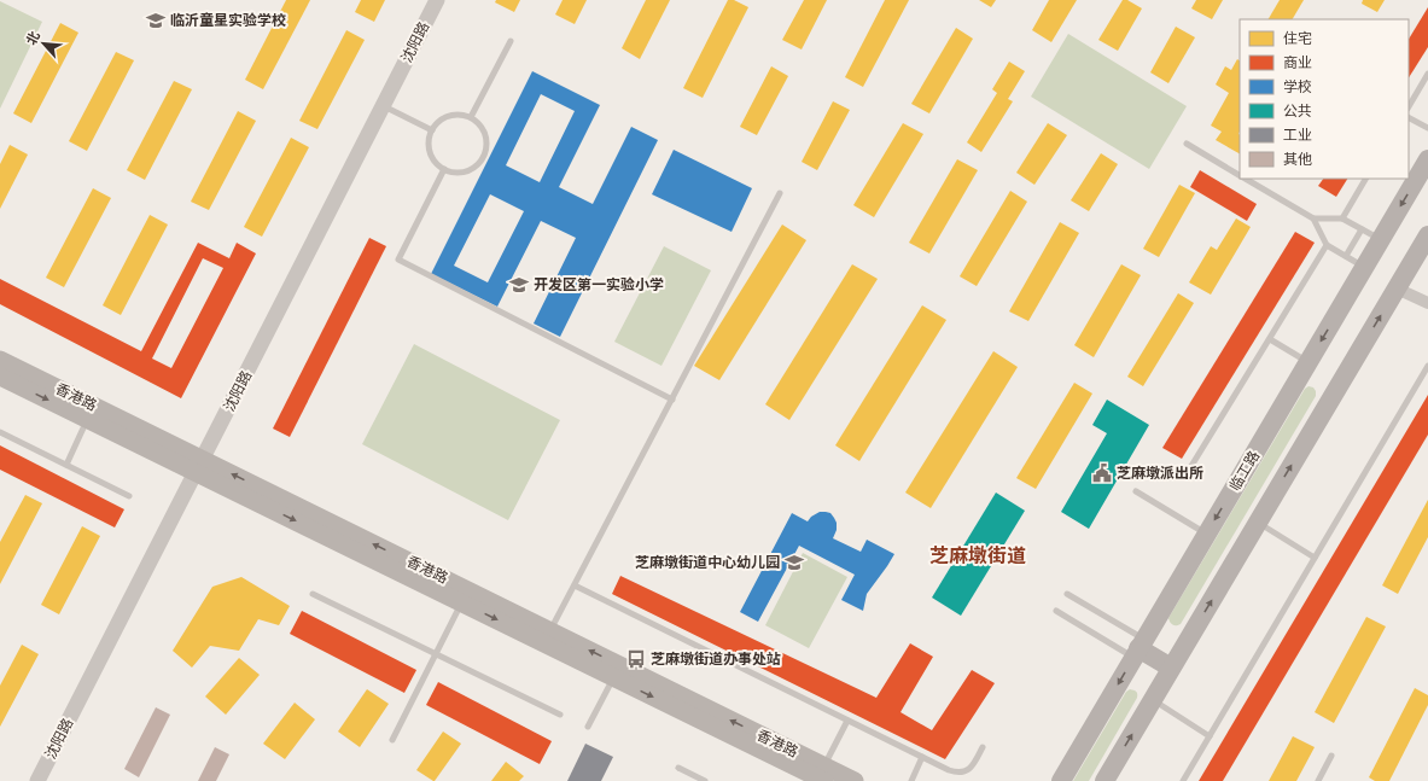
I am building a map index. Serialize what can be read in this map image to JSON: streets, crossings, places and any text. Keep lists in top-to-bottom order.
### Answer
{
  "streets": {
    "main road": ["香港路", "临工路"],
    "street": ["沈阳路"]
  },
  "crossings": [
    ["沈阳路", "香港路"]
  ],
  "districts": ["芝麻墩街道"],
  "places": {
    "school or university": ["临沂童星实验学校", "开发区第一实验小学", "芝麻墩街道中心幼儿园"],
    "public building": ["芝麻墩派出所"],
    "bus stop": ["芝麻墩街道办事处站"]
  },
  "legend": [
    "住宅",
    "商业",
    "学校",
    "公共",
    "工业",
    "其他"
  ],
  "north": "top left"
}
